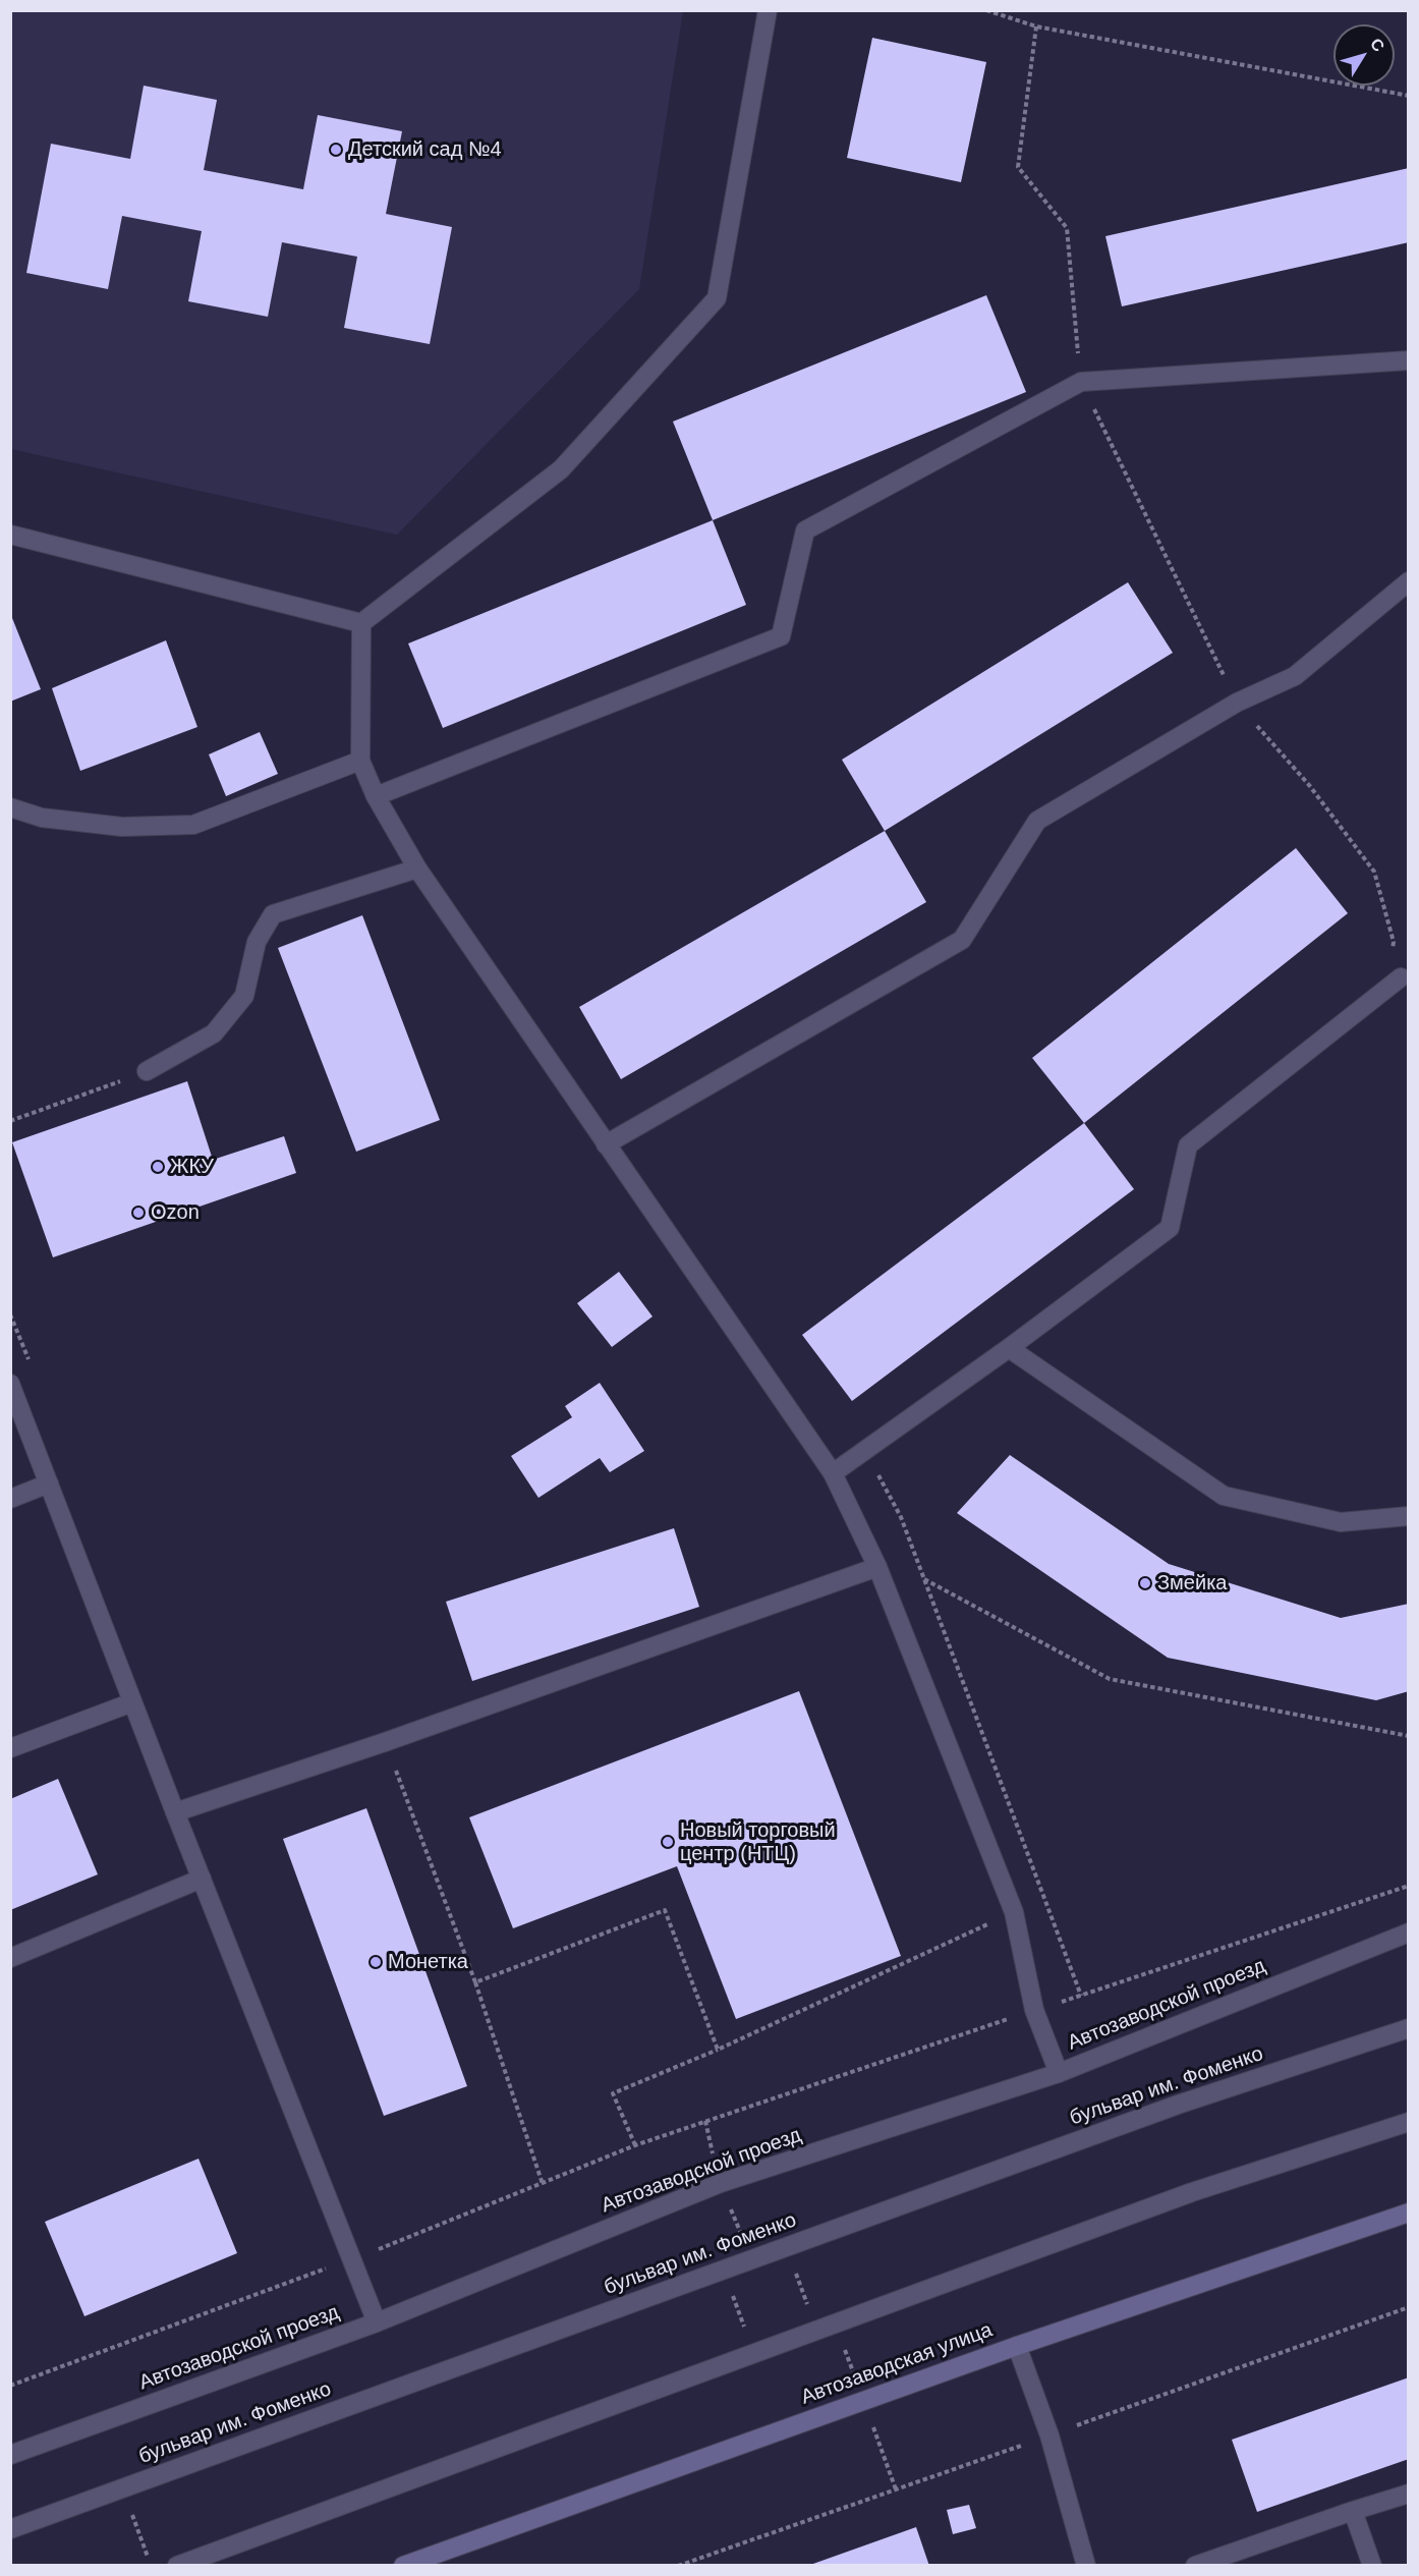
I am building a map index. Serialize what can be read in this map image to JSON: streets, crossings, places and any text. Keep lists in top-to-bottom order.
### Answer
{
  "streets": {
    "street": ["Автозаводской проезд", "бульвар им. Фоменко", "Автозаводская улица"]
  },
  "places": [
    "Детский сад №4",
    "ЖКУ",
    "Ozon",
    "Змейка",
    "Новый торговый центр (НТЦ)",
    "Монетка"
  ],
  "north": "top right"
}
